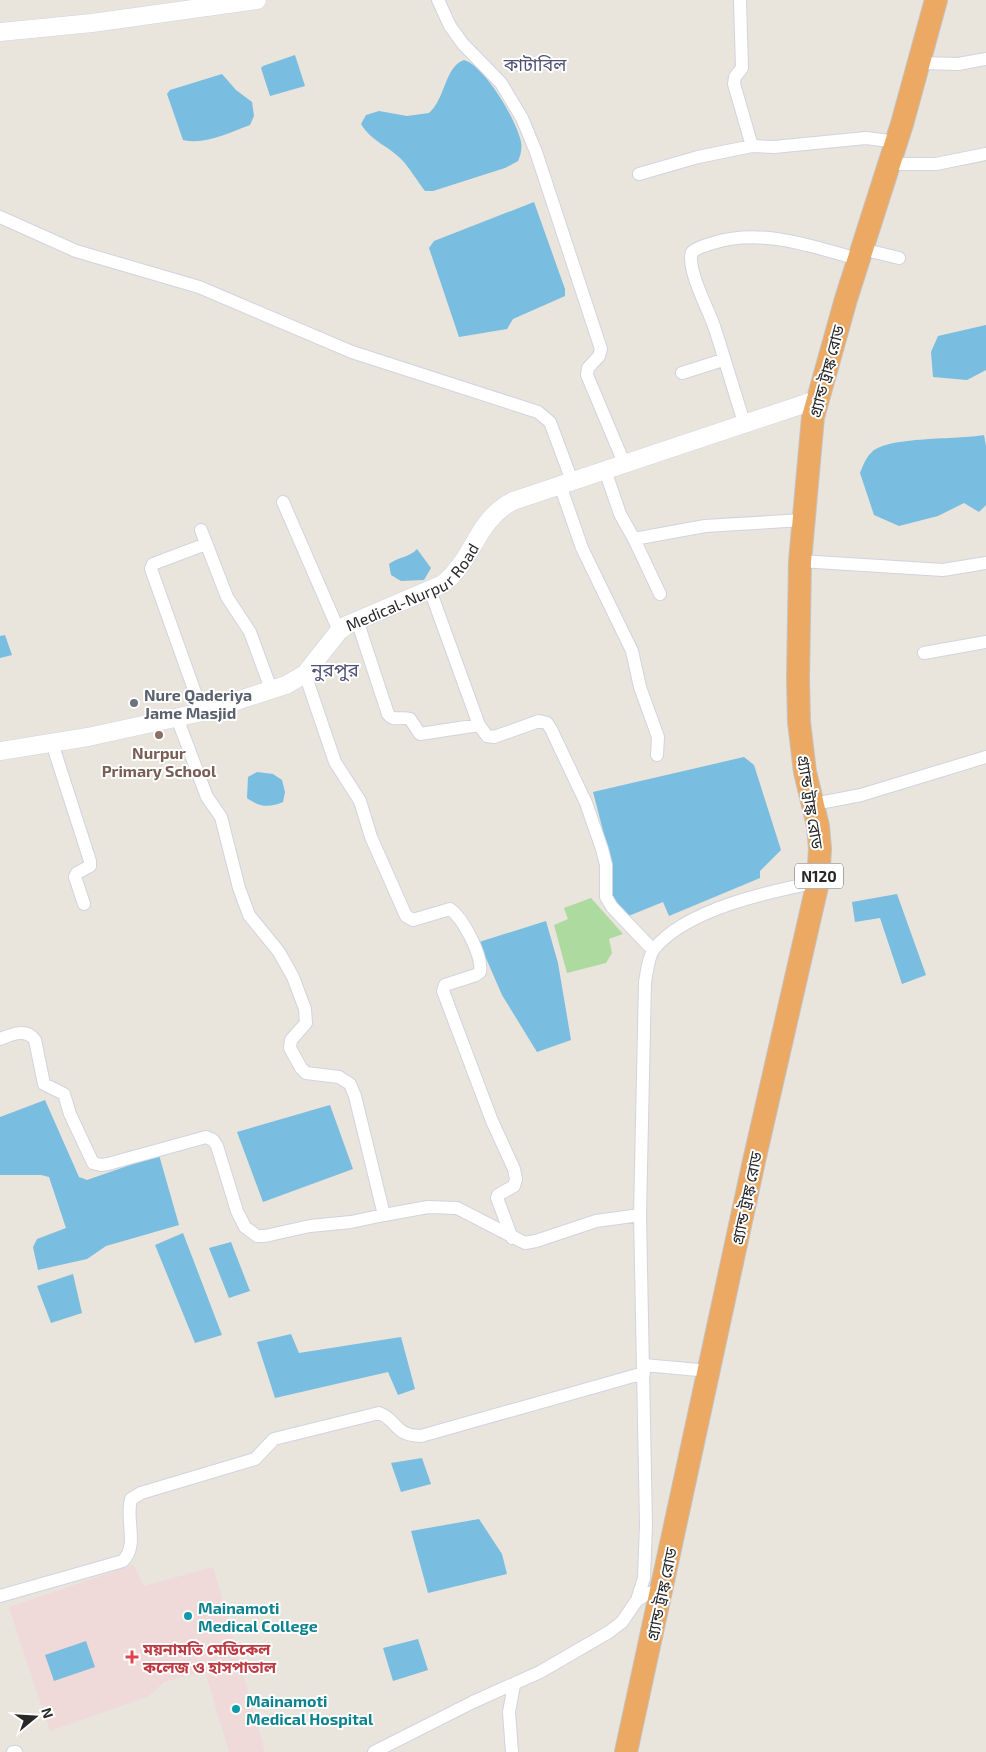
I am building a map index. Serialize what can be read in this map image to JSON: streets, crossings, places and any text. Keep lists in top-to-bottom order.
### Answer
{
  "streets": {
    "highway": ["গ্র্যান্ড ট্রাঙ্ক রোড", "N120"],
    "street": ["Medical-Nurpur Road"]
  },
  "crossings": [
    ["গ্র্যান্ড ট্রাঙ্ক রোড", "Medical-Nurpur Road"]
  ],
  "districts": ["কাটাবিল", "নুরপুর"],
  "places": {
    "other": [
      "Nure Qaderiya Jame Masjid",
      "Nurpur Primary School",
      "Mainamoti Medical College",
      "Mainamoti Medical Hospital"
    ],
    "health": ["ময়নামতি মেডিকেল কলেজ ও হাসপাতাল"]
  },
  "north": "right"
}
